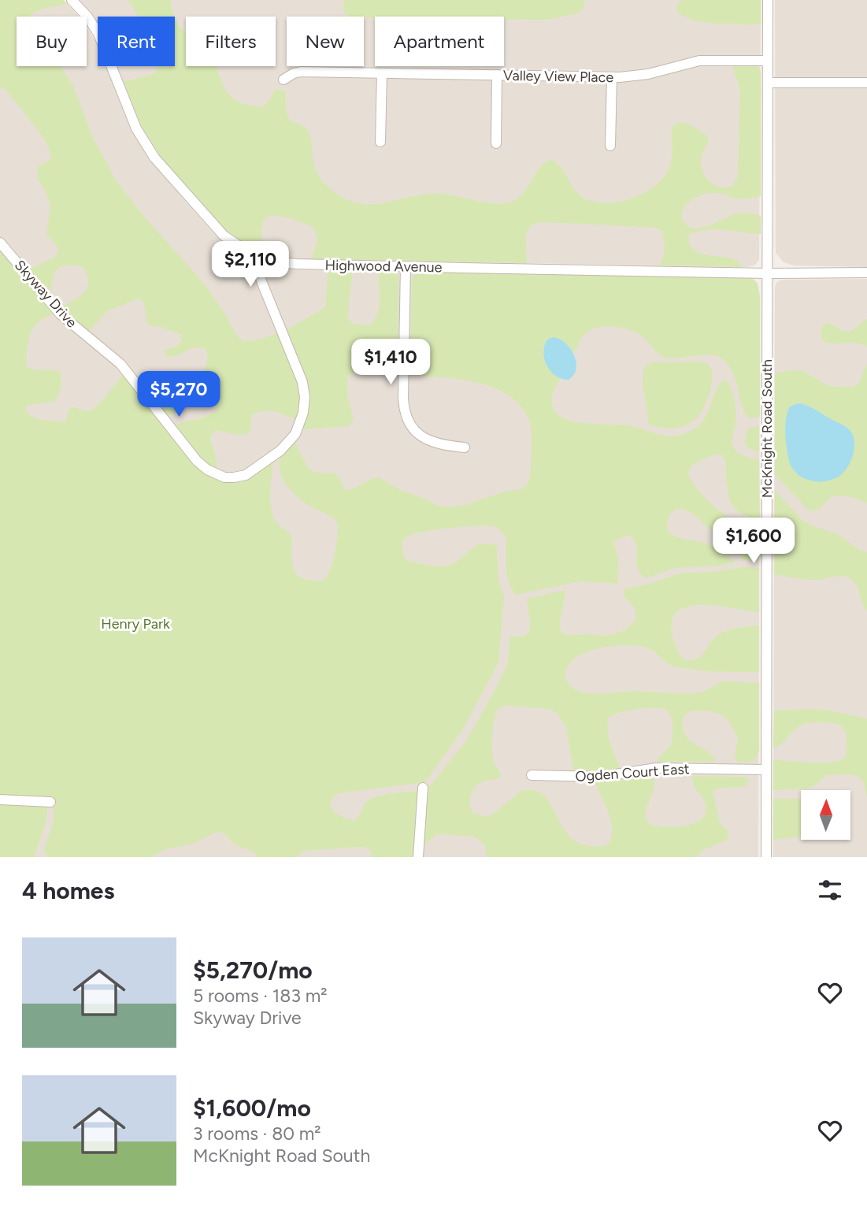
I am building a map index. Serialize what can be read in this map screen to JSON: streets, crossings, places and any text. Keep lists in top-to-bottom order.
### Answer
{
  "streets": {
    "street": [
      "Valley View Place",
      "Highwood Avenue",
      "Skyway Drive",
      "McKnight Road South",
      "Ogden Court East"
    ]
  },
  "crossings": [
    ["Valley View Place", "McKnight Road South"],
    ["Highwood Avenue", "Skyway Drive"],
    ["Highwood Avenue", "McKnight Road South"],
    ["McKnight Road South", "Ogden Court East"]
  ],
  "parks": ["Henry Park"],
  "north": "top",
  "page": {
    "chip": [
      "Buy",
      "Rent",
      "Filters",
      "New",
      "Apartment"
    ],
    "price": [
      "$2,110",
      "$1,410",
      "$5,270",
      "$1,600"
    ],
    "heading": "4 homes",
    "list": [
      {
        "name": "$5,270/mo",
        "note": "5 rooms · 183 m² · Skyway Drive"
      },
      {
        "name": "$1,600/mo",
        "note": "3 rooms · 80 m² · McKnight Road South"
      }
    ]
  }
}
